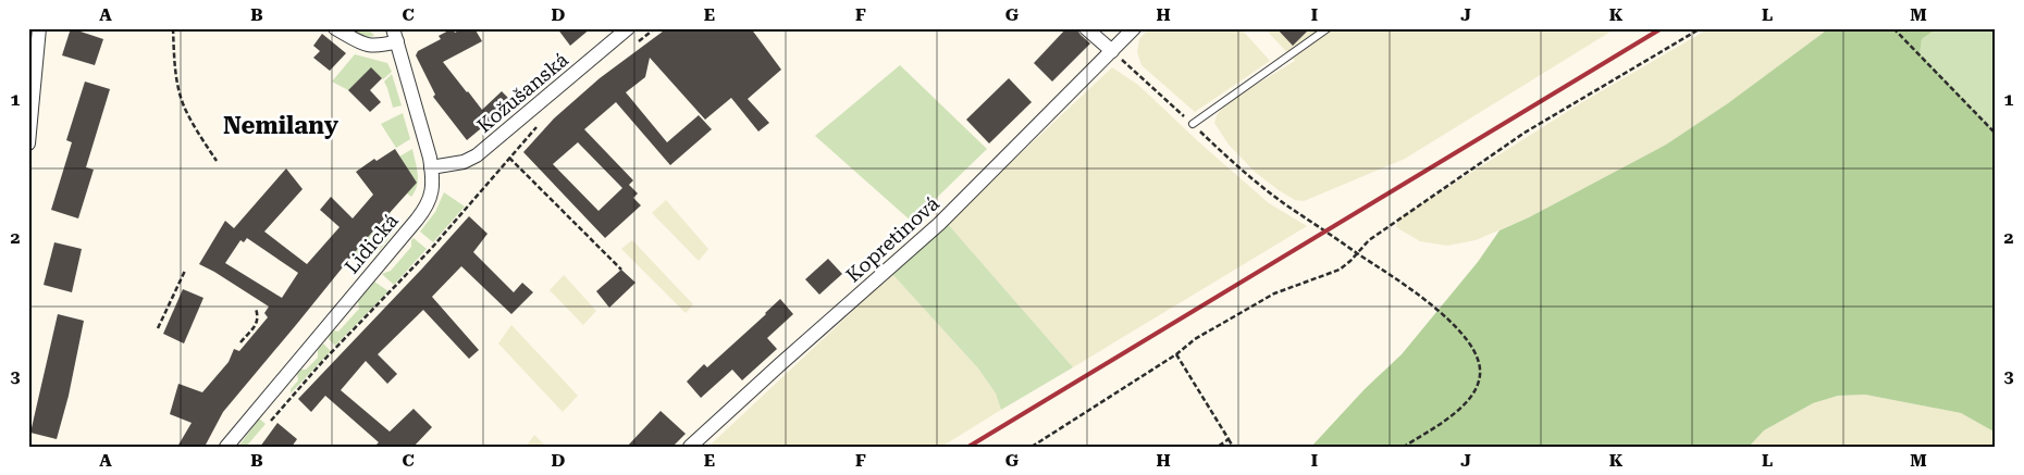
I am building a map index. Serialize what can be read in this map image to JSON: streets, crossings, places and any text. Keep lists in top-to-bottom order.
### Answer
{
  "streets": {
    "street": ["Kožušanská", "Kopretinová", "Lidická"]
  },
  "crossings": [
    ["Kožušanská", "Lidická"]
  ],
  "districts": ["Nemilany"],
  "grid": {
    "columns": [
      "A",
      "B",
      "C",
      "D",
      "E",
      "F",
      "G",
      "H",
      "I",
      "J",
      "K",
      "L",
      "M"
    ],
    "rows": ["1", "2", "3"]
  }
}
